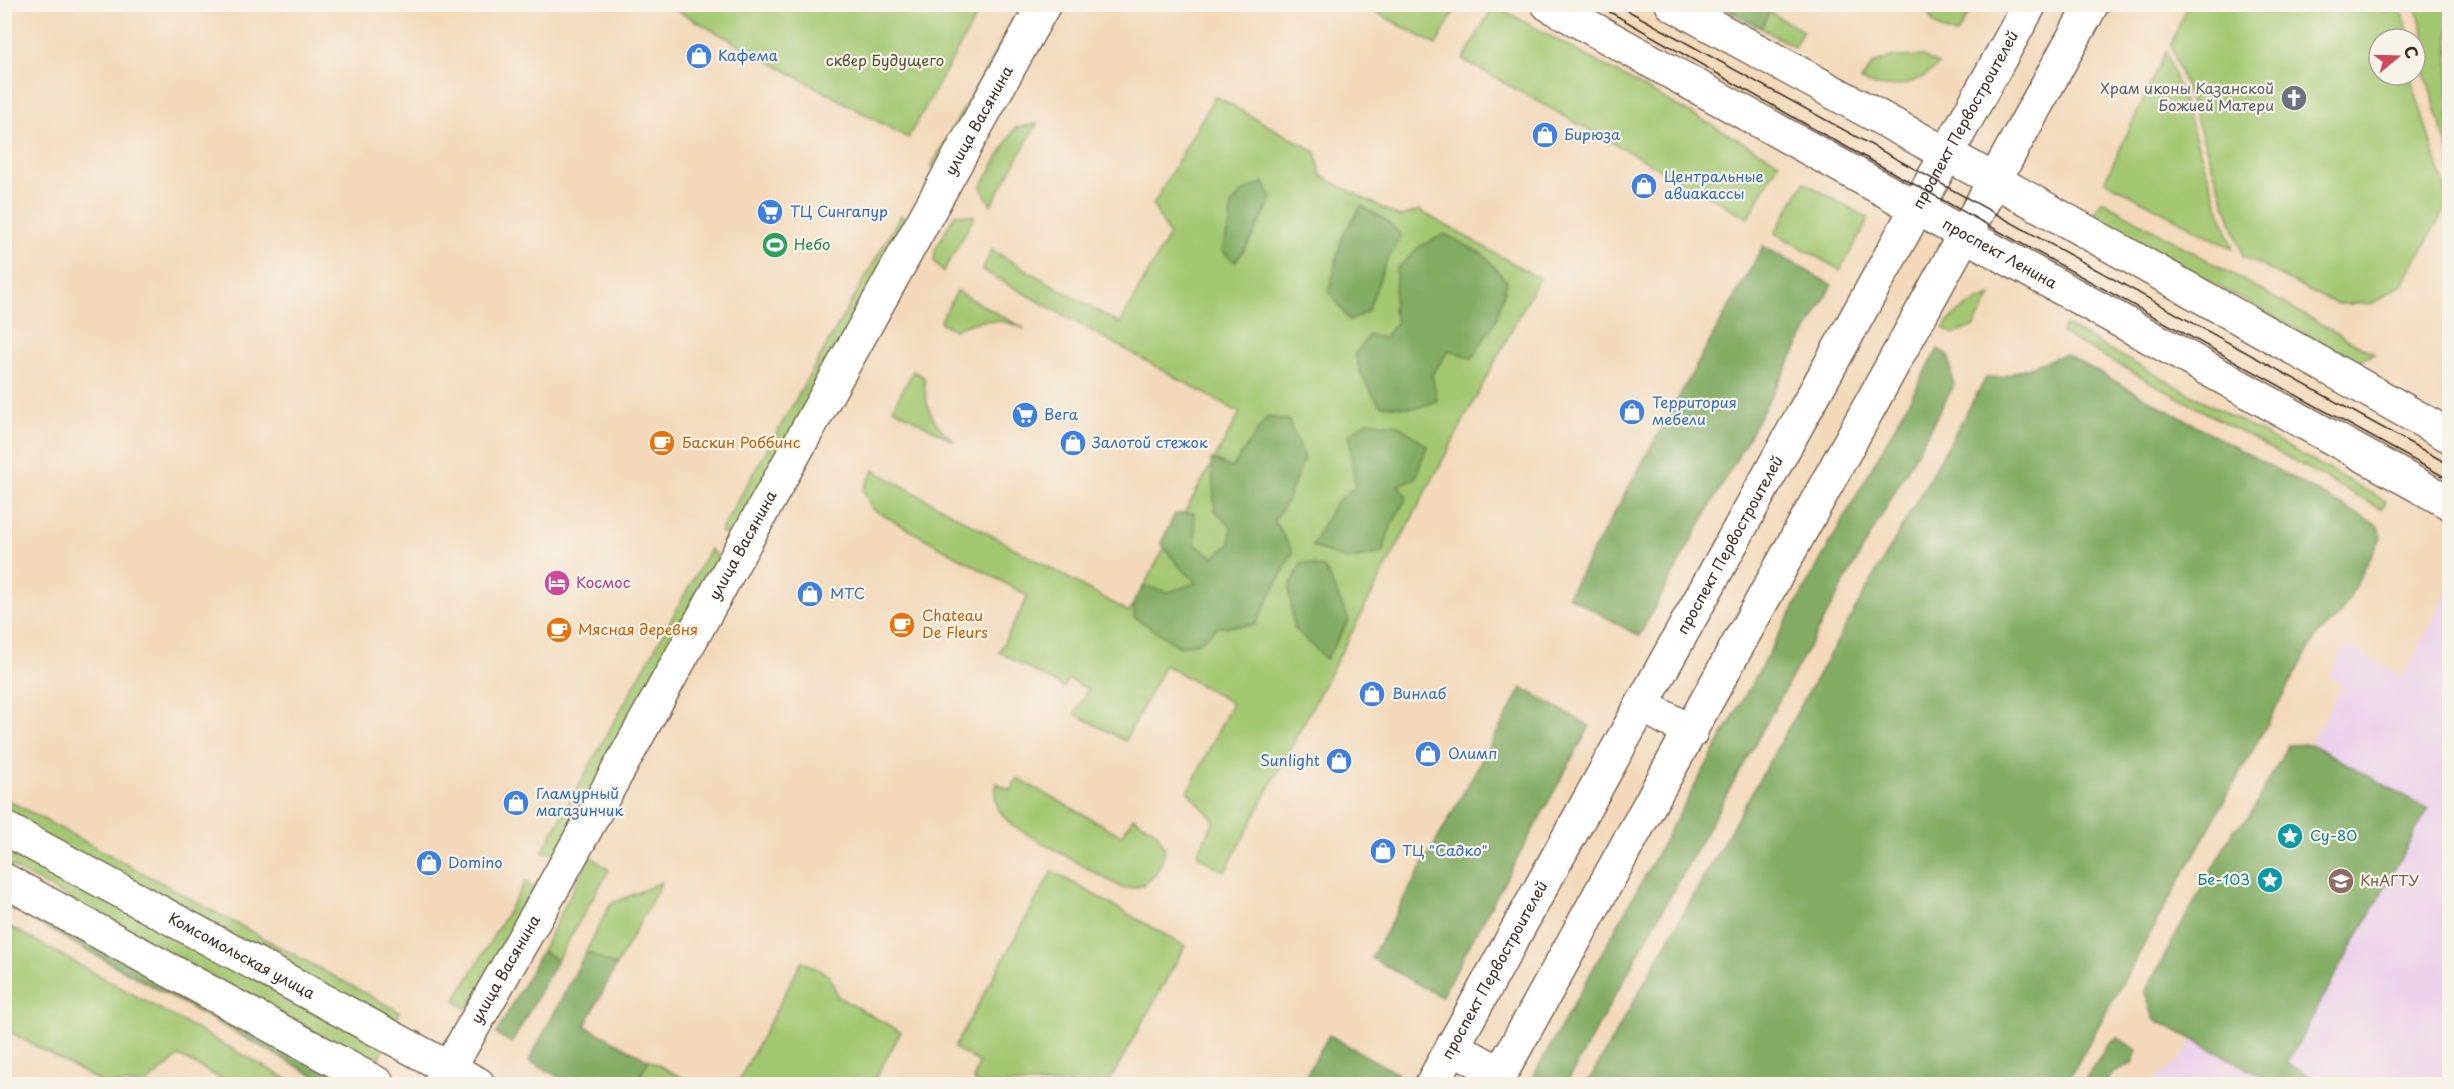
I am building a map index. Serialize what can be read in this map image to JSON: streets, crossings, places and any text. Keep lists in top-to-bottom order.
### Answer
{
  "streets": {
    "main road": [
      "проспект Первостроителей",
      "улица Васянина",
      "проспект Ленина",
      "Комсомольская улица"
    ]
  },
  "crossings": [
    ["проспект Первостроителей", "проспект Ленина"],
    ["улица Васянина", "Комсомольская улица"]
  ],
  "parks": ["сквер Будущего"],
  "places": {
    "shop": [
      "Кафема",
      "Бирюза",
      "Центральные авиакассы",
      "Территория мебели",
      "Залотой стежок",
      "МТС",
      "Винлаб",
      "Олимп",
      "Sunlight",
      "Гламурный магазинчик",
      "ТЦ \"Садко\"",
      "Domino"
    ],
    "church": ["Храм иконы Казанской Божией Матери"],
    "supermarket": ["ТЦ Сингапур", "Вега"],
    "sports": ["Небо"],
    "cafe": ["Баскин Роббинс", "Chateau De Fleurs", "Мясная деревня"],
    "hotel": ["Космос"],
    "place": ["Су-80", "Бе-103"],
    "school or university": ["КнАГТУ"]
  },
  "north": "right"
}
